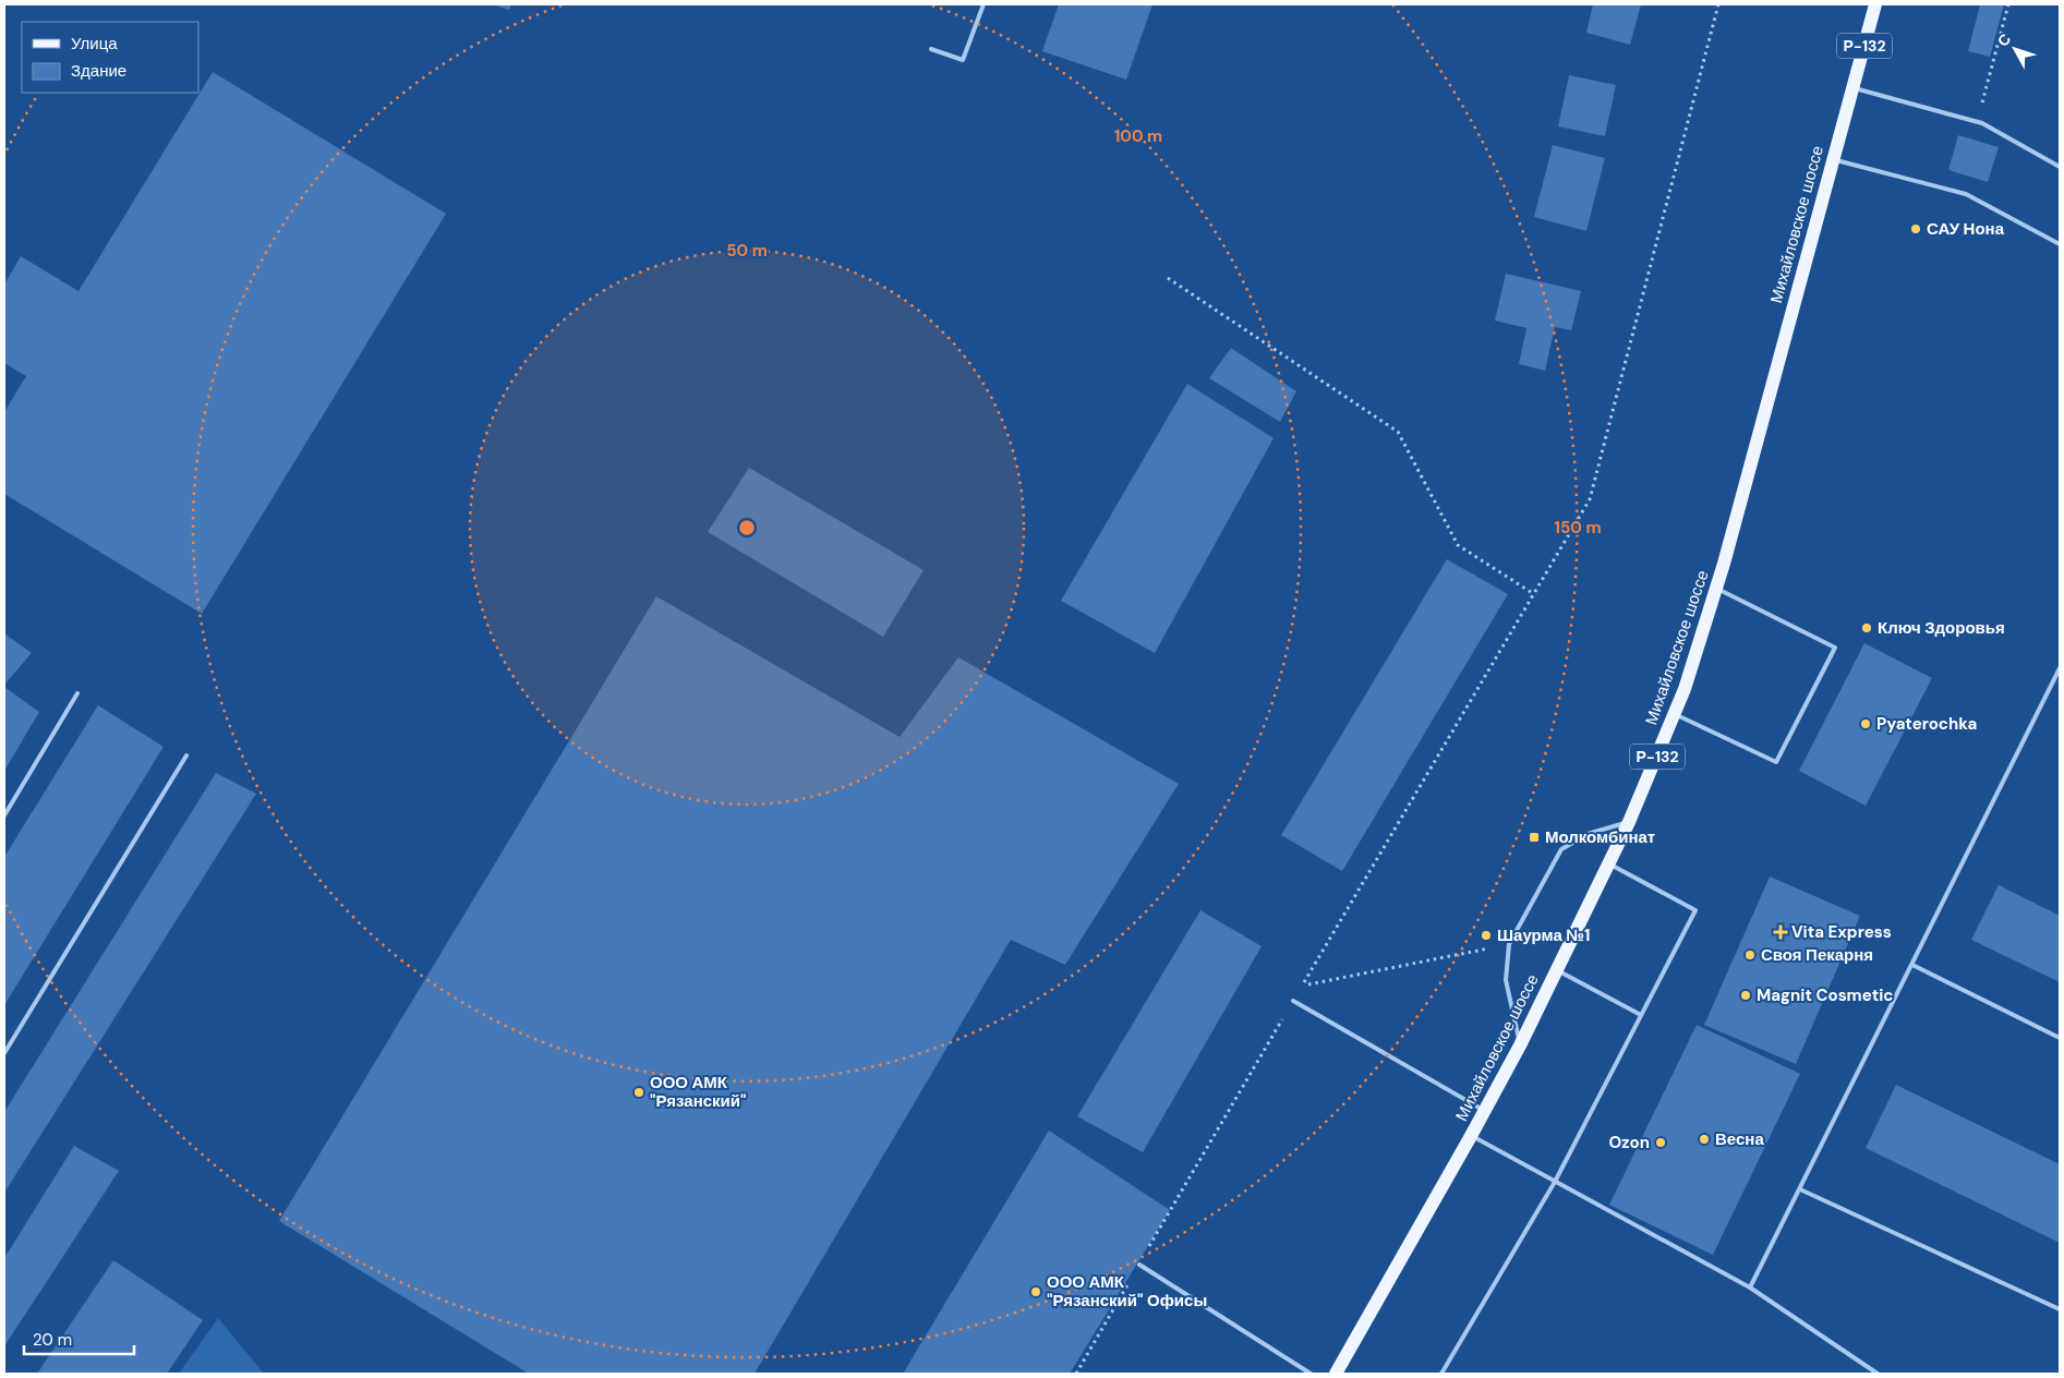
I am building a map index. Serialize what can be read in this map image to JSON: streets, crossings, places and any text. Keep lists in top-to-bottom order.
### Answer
{
  "streets": {
    "main road": ["Р-132", "Михайловское шоссе"]
  },
  "places": {
    "other": [
      "САУ Нона",
      "Ключ Здоровья",
      "Pyaterochka",
      "Шаурма №1",
      "Своя Пекарня",
      "Magnit Cosmetic",
      "ООО АМК \"Рязанский\"",
      "Весна",
      "Ozon",
      "ООО АМК \"Рязанский\" Офисы"
    ],
    "transit": ["Молкомбинат"],
    "health": ["Vita Express"]
  },
  "legend": ["Улица", "Здание"],
  "scale_bar": "20 m",
  "north": "top left",
  "rings": ["100 m", "50 m", "150 m"]
}
